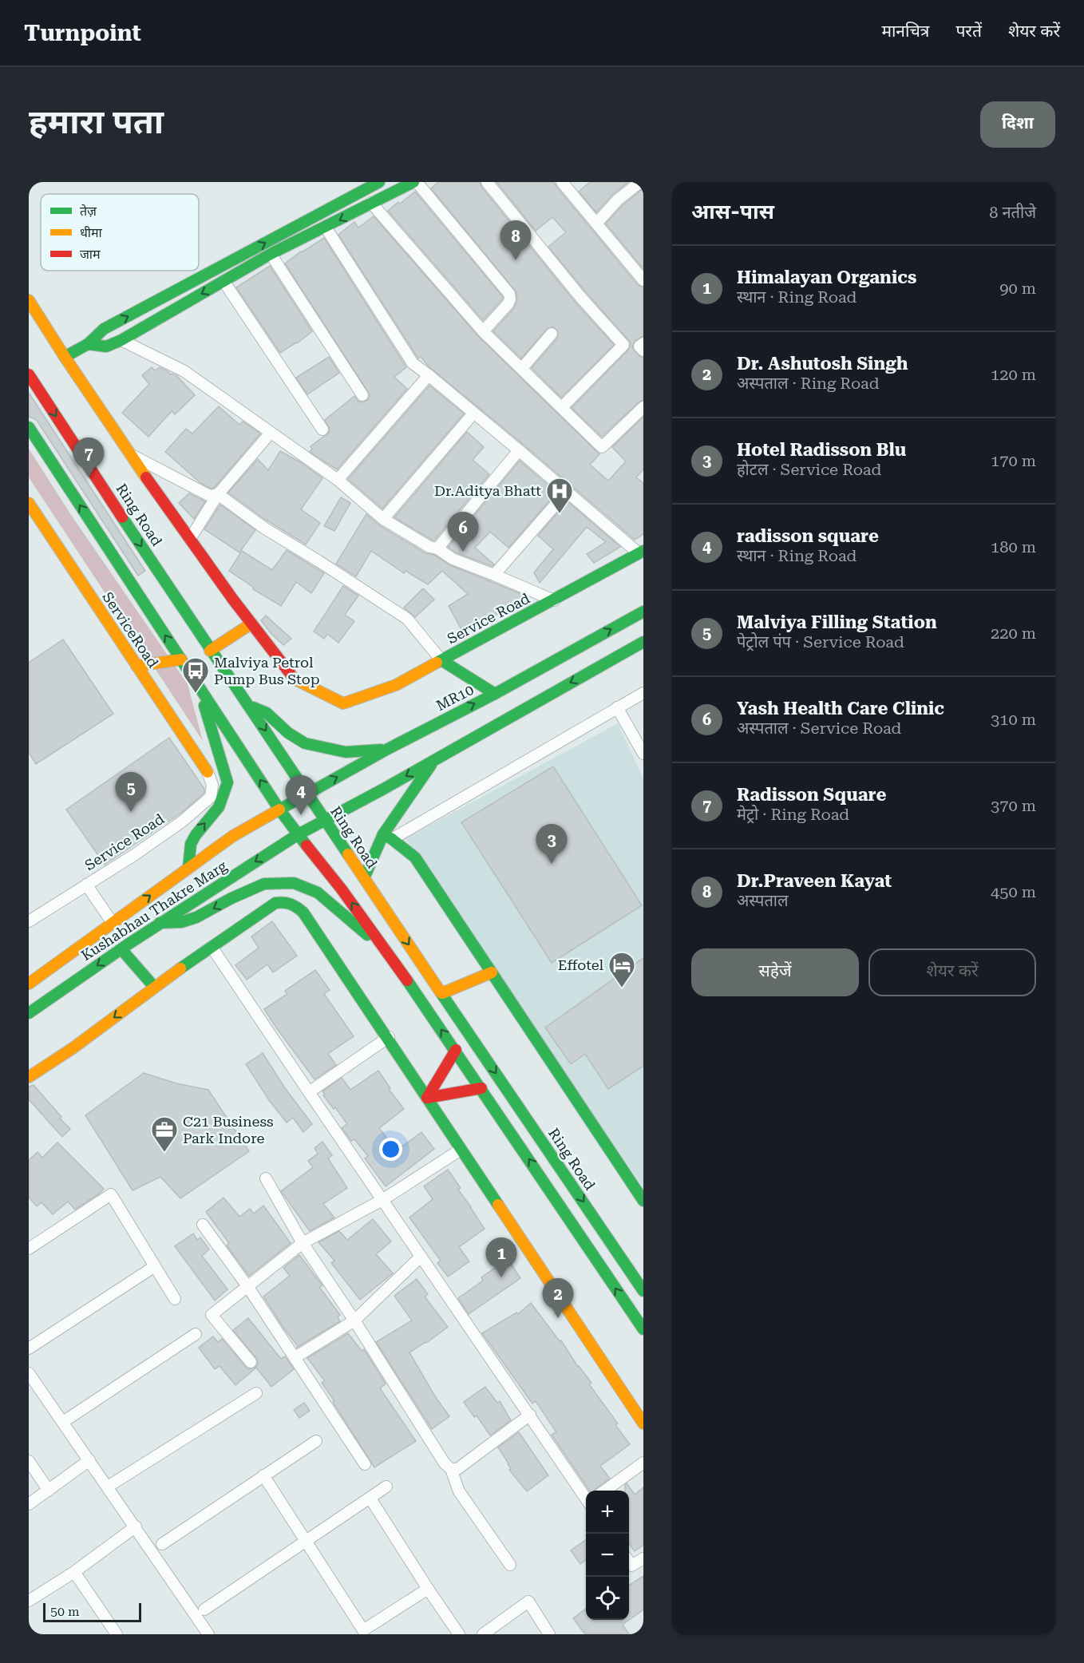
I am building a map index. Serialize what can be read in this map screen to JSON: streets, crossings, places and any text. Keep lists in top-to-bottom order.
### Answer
{
  "streets": {
    "main road": [
      "Ring Road",
      "Service Road",
      "ServiceRoad",
      "MR10",
      "Kushabhau Thakre Marg"
    ]
  },
  "crossings": [
    ["Ring Road", "MR10"],
    ["Service Road", "ServiceRoad"],
    ["MR10", "Kushabhau Thakre Marg"]
  ],
  "places": {
    "hospital": ["Dr.Aditya Bhatt"],
    "bus stop": ["Malviya Petrol Pump Bus Stop"],
    "hotel": ["Effotel"],
    "office": ["C21 Business Park Indore"]
  },
  "legend": ["तेज़", "धीमा", "जाम"],
  "scale_bar": "50 m",
  "page": {
    "header": "Turnpoint",
    "nav": ["मानचित्र", "परतें", "शेयर करें"],
    "buttons": [
      "दिशा",
      ["सहेजें", "शेयर करें"]
    ],
    "title": "हमारा पता",
    "heading": ["आस-पास", "8 नतीजे"],
    "pins": [
      "8",
      "7",
      "6",
      "5",
      "4",
      "3",
      "1",
      "2"
    ],
    "list": [
      {
        "mark": "1",
        "name": "Himalayan Organics",
        "note": "स्थान · Ring Road",
        "value": "90 m"
      },
      {
        "mark": "2",
        "name": "Dr. Ashutosh Singh",
        "note": "अस्पताल · Ring Road",
        "value": "120 m"
      },
      {
        "mark": "3",
        "name": "Hotel Radisson Blu",
        "note": "होटल · Service Road",
        "value": "170 m"
      },
      {
        "mark": "4",
        "name": "radisson square",
        "note": "स्थान · Ring Road",
        "value": "180 m"
      },
      {
        "mark": "5",
        "name": "Malviya Filling Station",
        "note": "पेट्रोल पंप · Service Road",
        "value": "220 m"
      },
      {
        "mark": "6",
        "name": "Yash Health Care Clinic",
        "note": "अस्पताल · Service Road",
        "value": "310 m"
      },
      {
        "mark": "7",
        "name": "Radisson Square",
        "note": "मेट्रो · Ring Road",
        "value": "370 m"
      },
      {
        "mark": "8",
        "name": "Dr.Praveen Kayat",
        "note": "अस्पताल",
        "value": "450 m"
      }
    ],
    "map_buttons": ["+", "−"],
    "scale": "50 m"
  }
}
